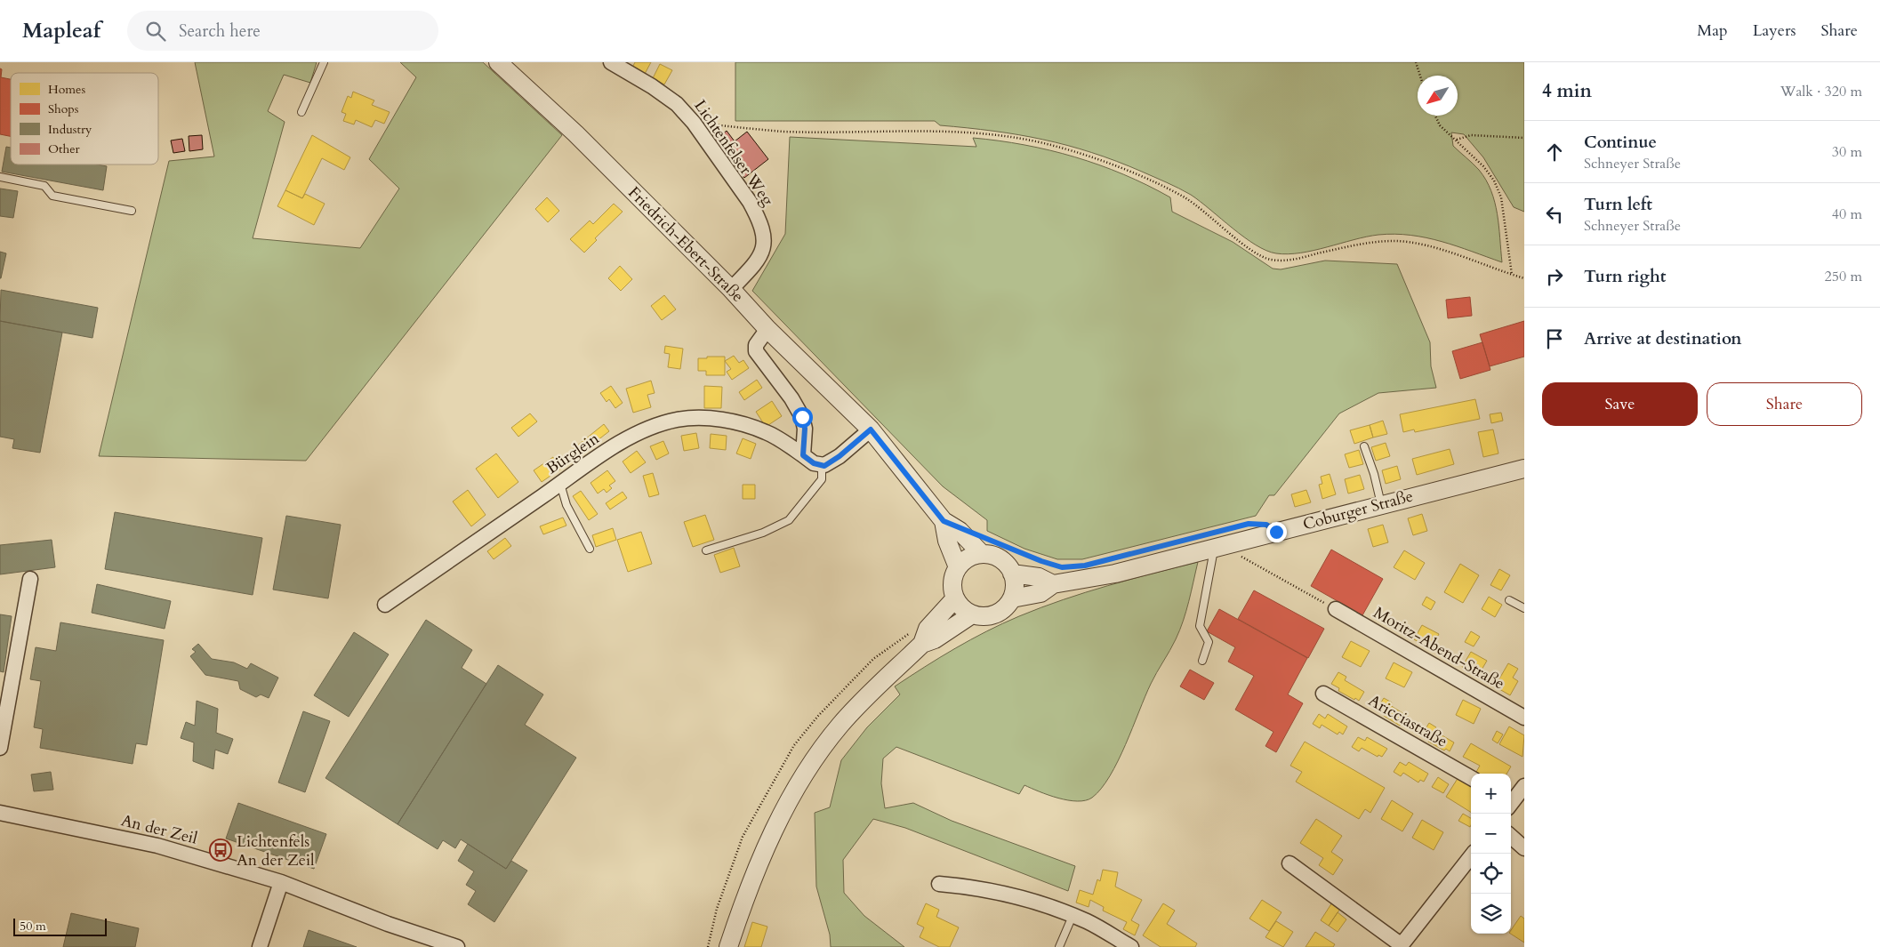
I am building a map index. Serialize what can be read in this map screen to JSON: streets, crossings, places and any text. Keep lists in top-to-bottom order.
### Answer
{
  "streets": {
    "street": [
      "Lichtenfelser Weg",
      "Friedrich-Ebert-Straße",
      "Bürglein",
      "Coburger Straße",
      "Moritz-Abend-Straße",
      "Aricciastraße",
      "An der Zeil"
    ]
  },
  "crossings": [
    ["Lichtenfelser Weg", "Friedrich-Ebert-Straße"]
  ],
  "places": {
    "bus stop": ["Lichtenfels An der Zeil"]
  },
  "legend": [
    "Homes",
    "Shops",
    "Industry",
    "Other"
  ],
  "scale_bar": "50 m",
  "north": "bottom left",
  "page": {
    "header": "Mapleaf",
    "search": "Search here",
    "nav": ["Map", "Layers", "Share"],
    "heading": ["4 min", "Walk · 320 m"],
    "list": [
      ["Continue", "Schneyer Straße", "30 m"],
      ["Turn left", "Schneyer Straße", "40 m"],
      ["Turn right", "250 m"],
      "Arrive at destination"
    ],
    "buttons": ["Save", "Share"],
    "map_buttons": ["+", "−"],
    "scale": "50 m"
  }
}
